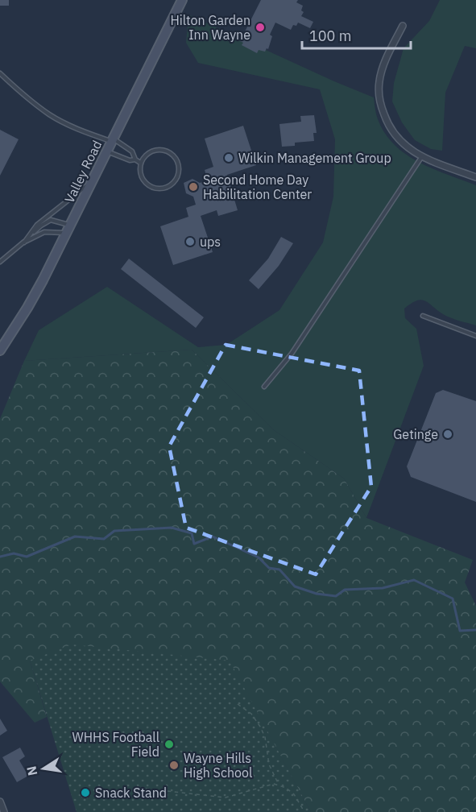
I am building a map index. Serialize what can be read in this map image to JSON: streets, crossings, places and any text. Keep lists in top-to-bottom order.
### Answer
{
  "streets": {
    "main road": ["Valley Road"]
  },
  "places": [
    "Hilton Garden Inn Wayne",
    "Wilkin Management Group",
    "Second Home Day Habilitation Center",
    "ups",
    "Getinge",
    "WHHS Football Field",
    "Wayne Hills High School",
    "Snack Stand"
  ],
  "scale_bar": "100 m",
  "north": "left"
}
